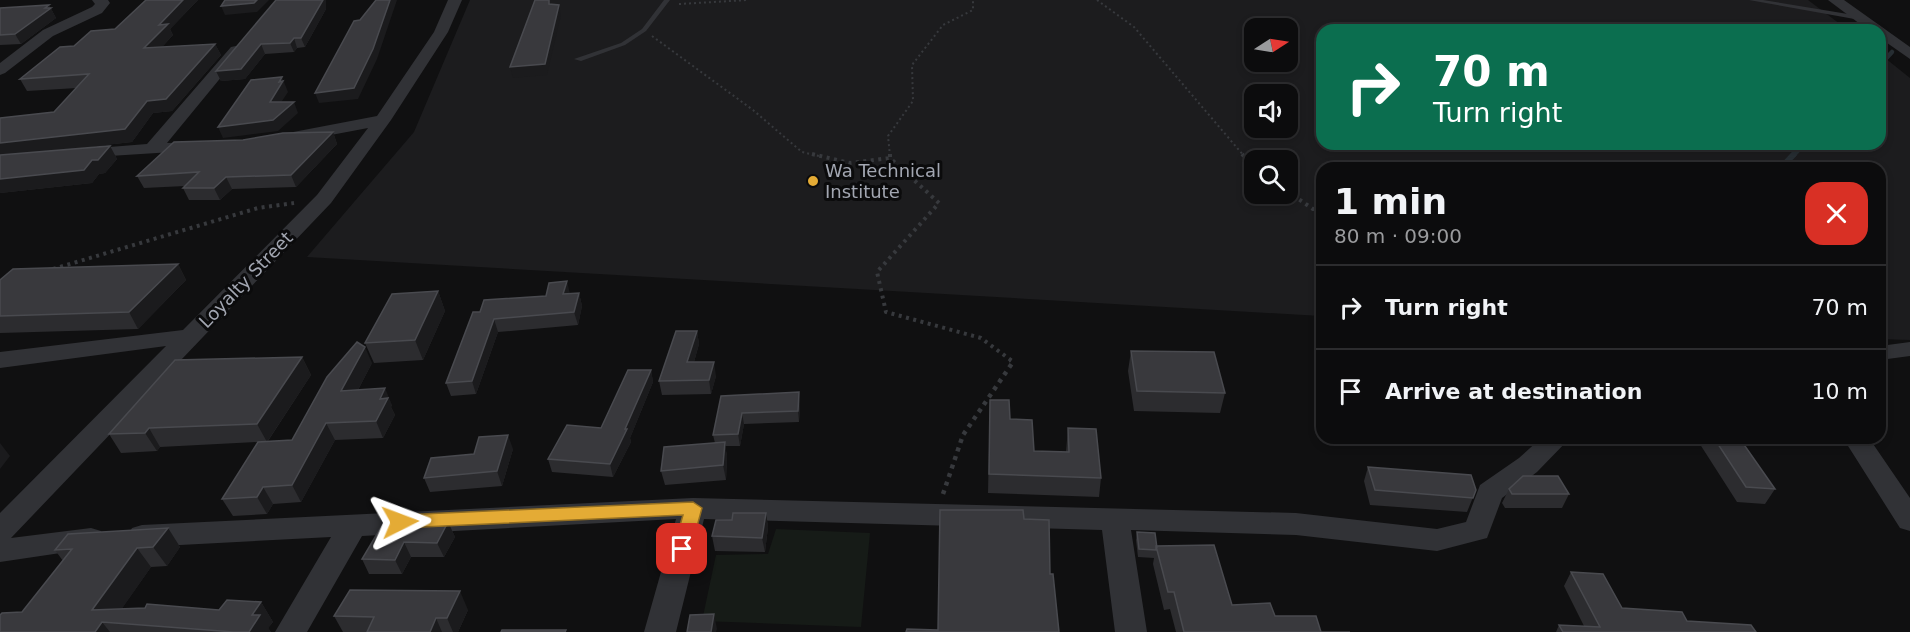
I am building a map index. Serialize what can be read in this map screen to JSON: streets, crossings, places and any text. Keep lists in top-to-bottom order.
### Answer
{
  "streets": {
    "street": ["Loyalty Street"]
  },
  "places": ["Wa Technical Institute"],
  "north": "right",
  "page": {
    "turn": ["70 m", "Turn right"],
    "heading": ["1 min", "80 m · 09:00"],
    "list": [
      {
        "name": "Turn right",
        "value": "70 m"
      },
      {
        "name": "Arrive at destination",
        "value": "10 m"
      }
    ]
  }
}
